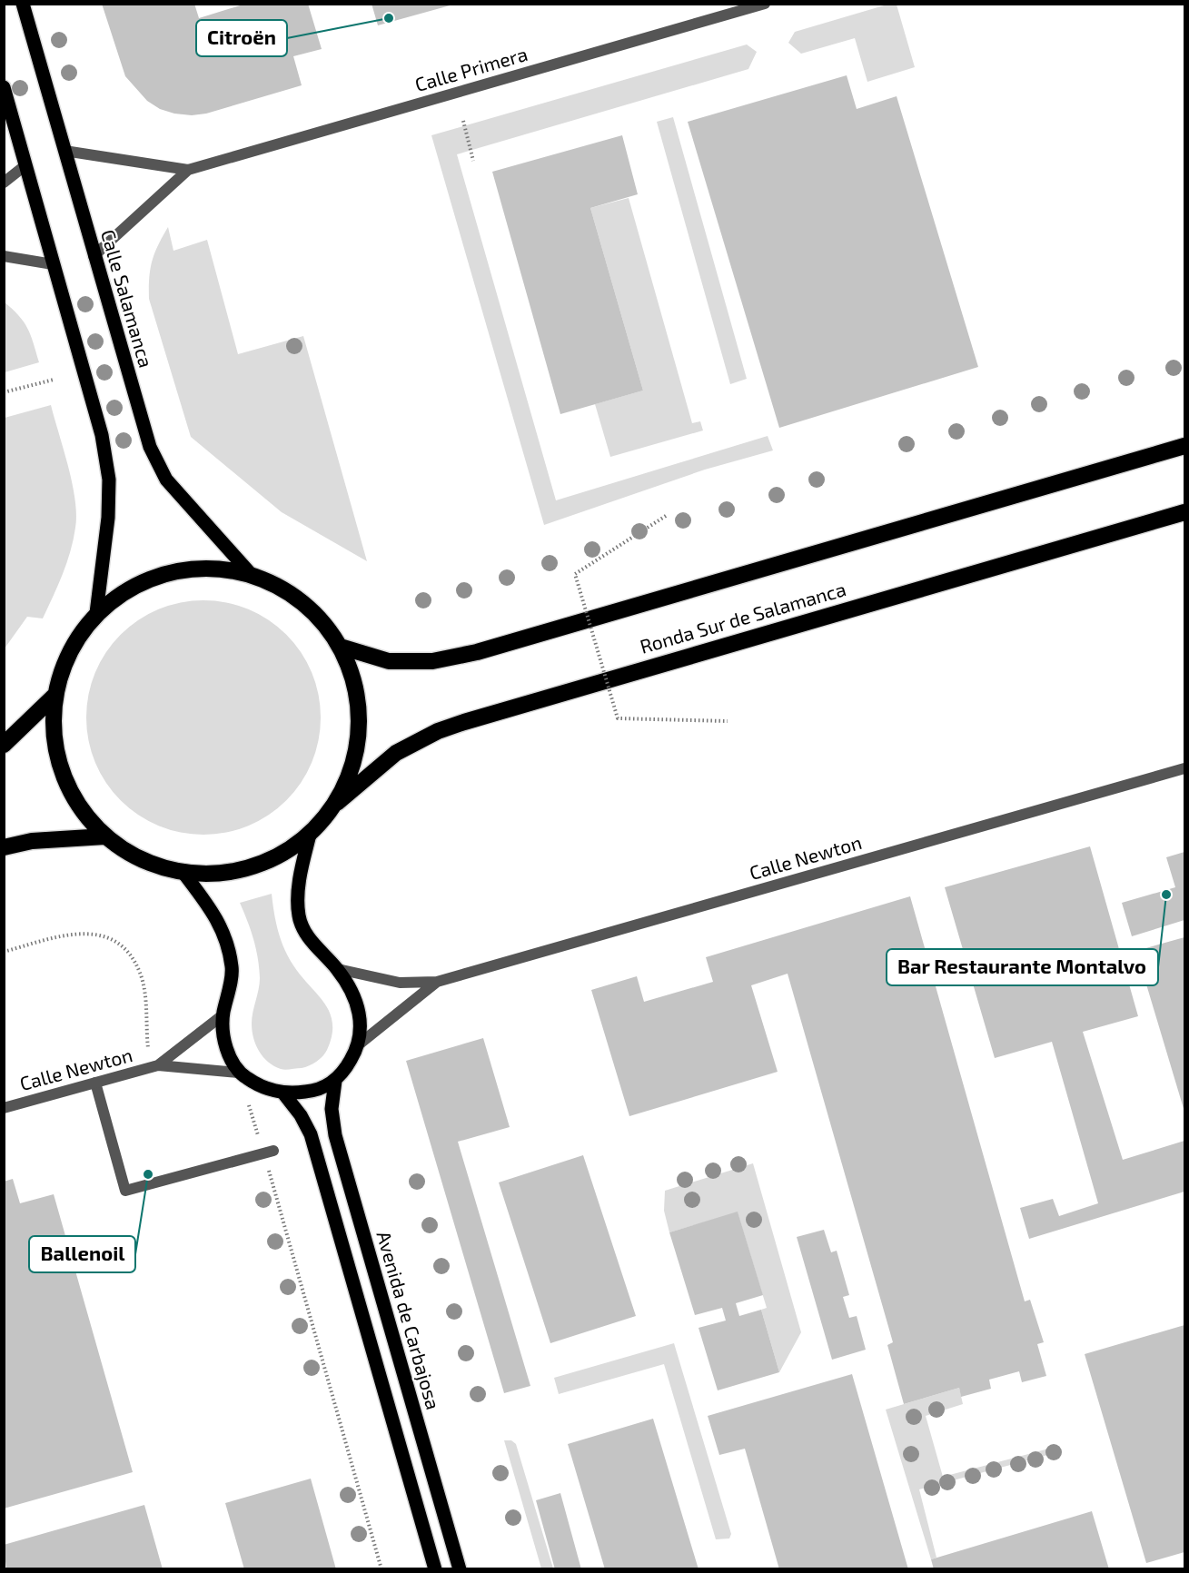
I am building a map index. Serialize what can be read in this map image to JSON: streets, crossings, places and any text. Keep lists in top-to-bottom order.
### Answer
{
  "streets": {
    "highway": ["Ronda Sur de Salamanca"],
    "main road": ["Calle Salamanca", "Avenida de Carbajosa"],
    "street": ["Calle Primera", "Calle Newton"]
  },
  "crossings": [
    ["Calle Primera", "Calle Salamanca"],
    ["Calle Salamanca", "Ronda Sur de Salamanca"],
    ["Ronda Sur de Salamanca", "Avenida de Carbajosa"],
    ["Calle Newton", "Avenida de Carbajosa"]
  ],
  "places": ["Citroën", "Bar Restaurante Montalvo", "Ballenoil"]
}
